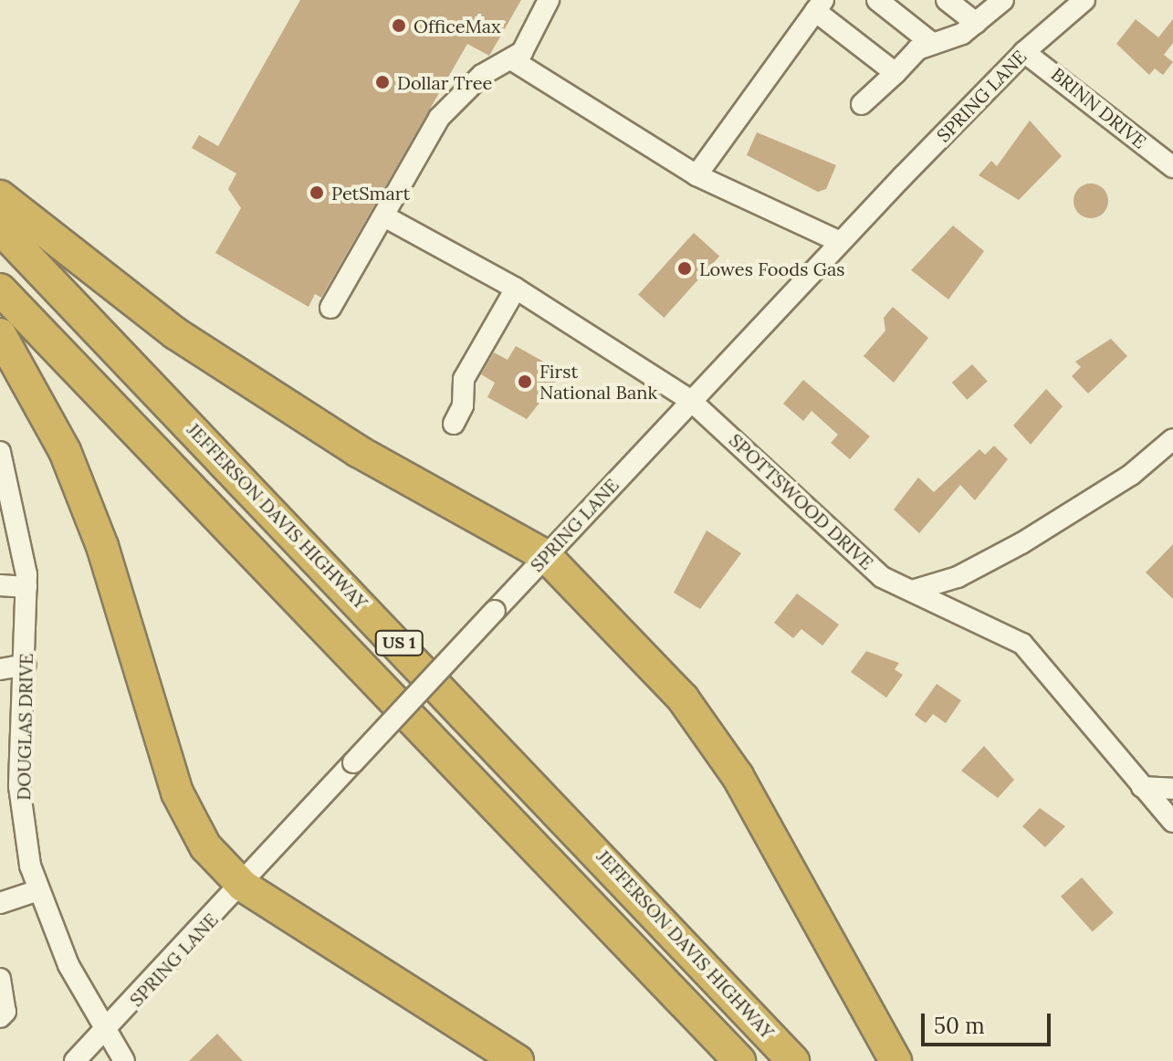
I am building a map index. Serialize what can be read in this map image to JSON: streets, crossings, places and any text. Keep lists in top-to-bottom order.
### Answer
{
  "streets": {
    "highway": ["JEFFERSON DAVIS HIGHWAY", "US 1"],
    "street": [
      "SPRING LANE",
      "BRINN DRIVE",
      "SPOTTSWOOD DRIVE",
      "DOUGLAS DRIVE"
    ]
  },
  "crossings": [
    ["SPRING LANE", "BRINN DRIVE"],
    ["SPRING LANE", "SPOTTSWOOD DRIVE"],
    ["SPRING LANE", "DOUGLAS DRIVE"]
  ],
  "places": [
    "OfficeMax",
    "Dollar Tree",
    "PetSmart",
    "Lowes Foods Gas",
    "First National Bank"
  ],
  "scale_bar": "50 m"
}
